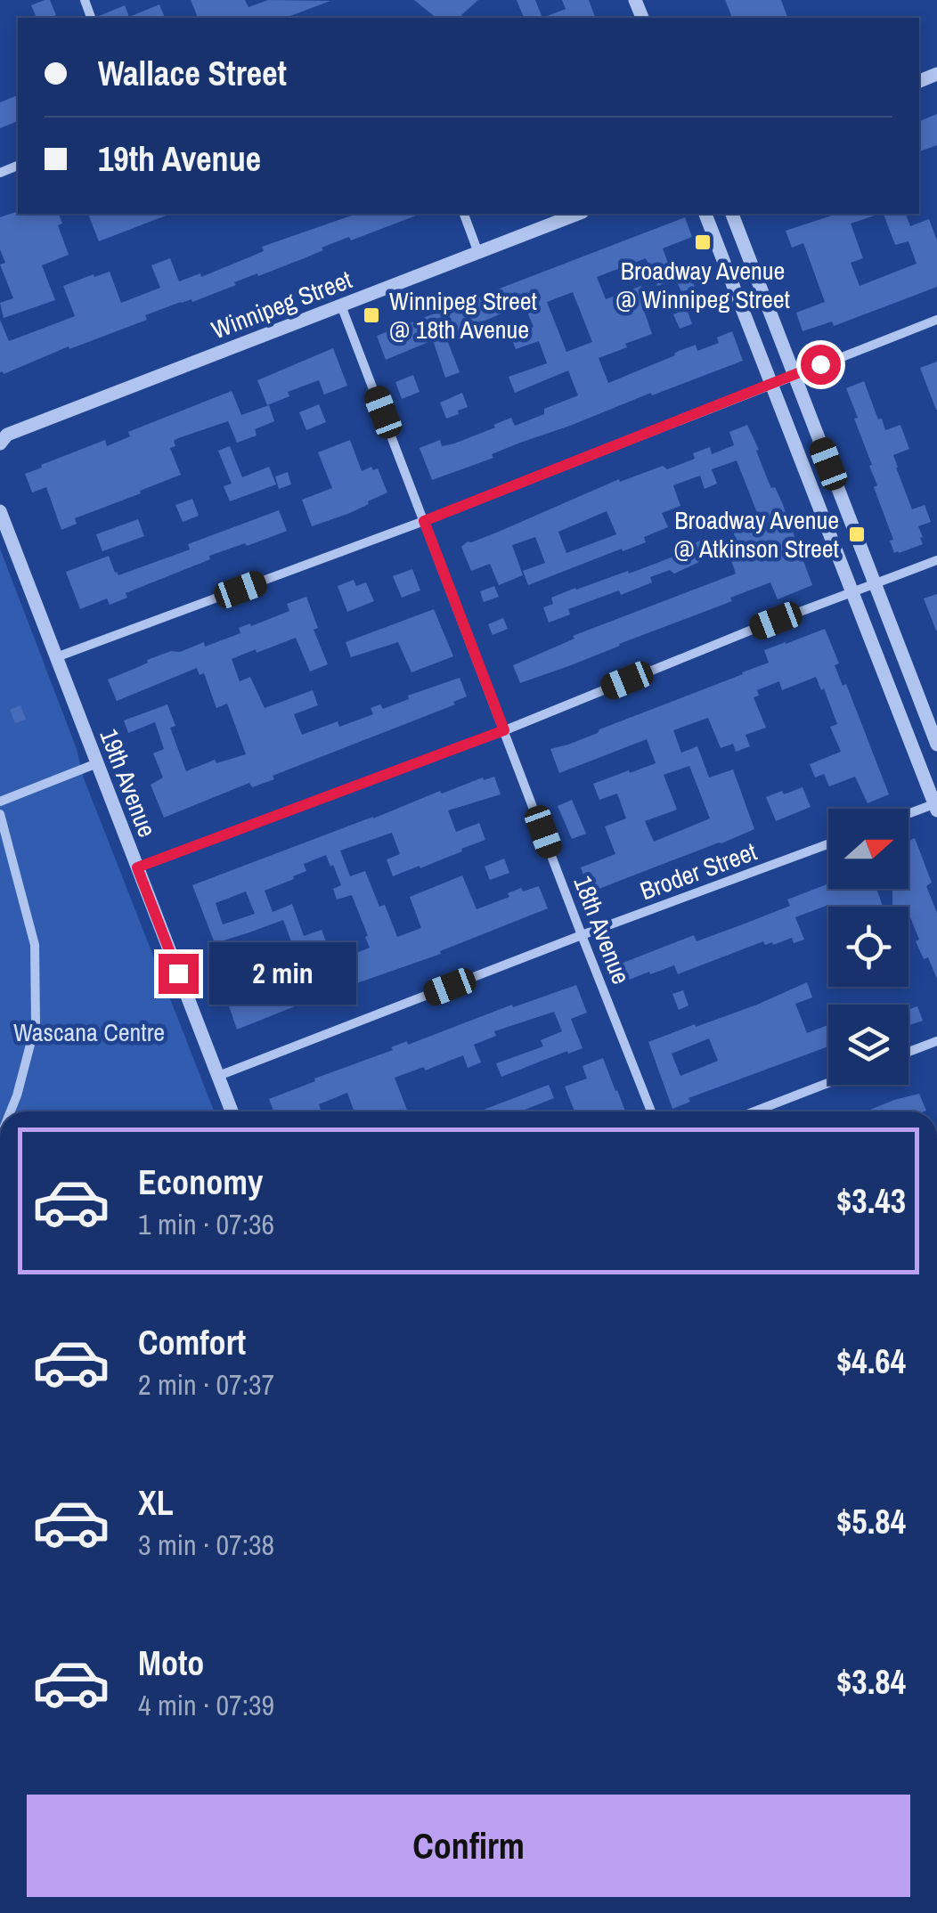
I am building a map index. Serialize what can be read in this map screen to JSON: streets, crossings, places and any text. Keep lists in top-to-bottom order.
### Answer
{
  "streets": {
    "street": [
      "Winnipeg Street",
      "19th Avenue",
      "Broder Street",
      "18th Avenue"
    ]
  },
  "crossings": [
    ["Winnipeg Street", "18th Avenue"],
    ["19th Avenue", "Broder Street"],
    ["Broder Street", "18th Avenue"]
  ],
  "parks": ["Wascana Centre"],
  "places": {
    "transit": ["Broadway Avenue @ Winnipeg Street", "Winnipeg Street @ 18th Avenue", "Broadway Avenue @ Atkinson Street"]
  },
  "north": "right",
  "page": {
    "banner": ["Wallace Street", "19th Avenue"],
    "bubble": "2 min",
    "list": [
      {
        "name": "Economy",
        "note": "1 min · 07:36",
        "value": "$3.43"
      },
      {
        "name": "Comfort",
        "note": "2 min · 07:37",
        "value": "$4.64"
      },
      {
        "name": "XL",
        "note": "3 min · 07:38",
        "value": "$5.84"
      },
      {
        "name": "Moto",
        "note": "4 min · 07:39",
        "value": "$3.84"
      }
    ],
    "buttons": "Confirm"
  }
}
